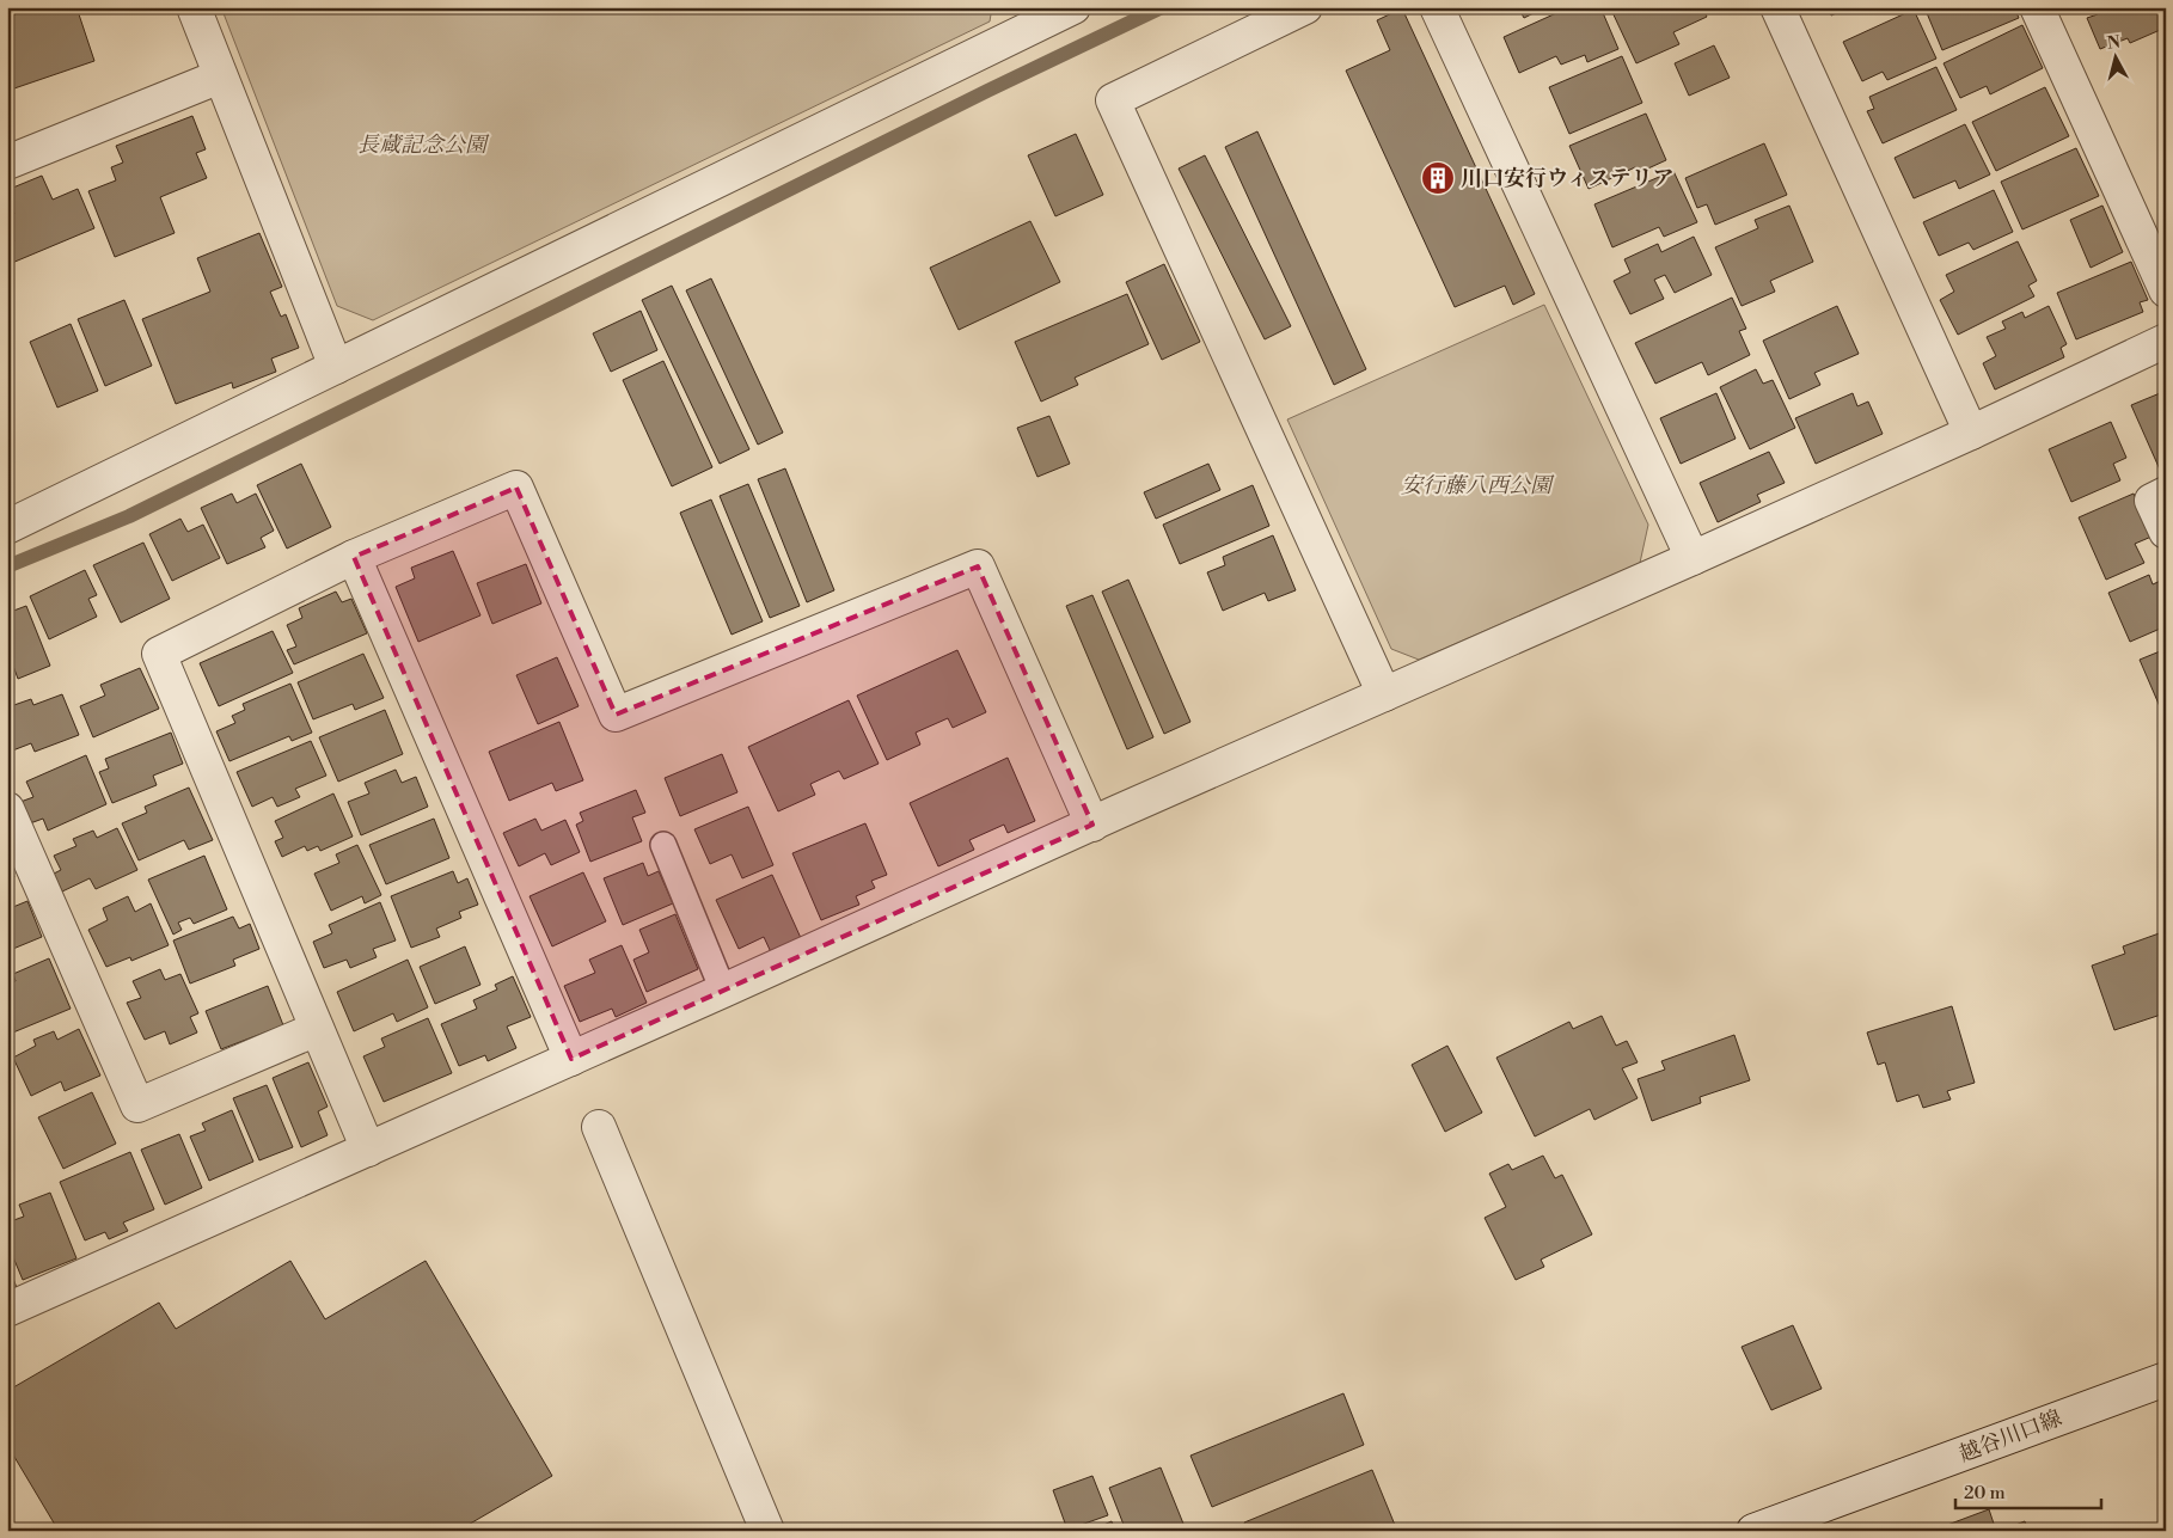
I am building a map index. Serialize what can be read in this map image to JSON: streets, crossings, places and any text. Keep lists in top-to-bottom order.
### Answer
{
  "streets": {
    "street": ["越谷川口線"]
  },
  "parks": ["長蔵記念公園", "安行藤八西公園"],
  "places": {
    "building": ["川口安行ウィステリア"]
  },
  "scale_bar": "20 m",
  "north": "top"
}
